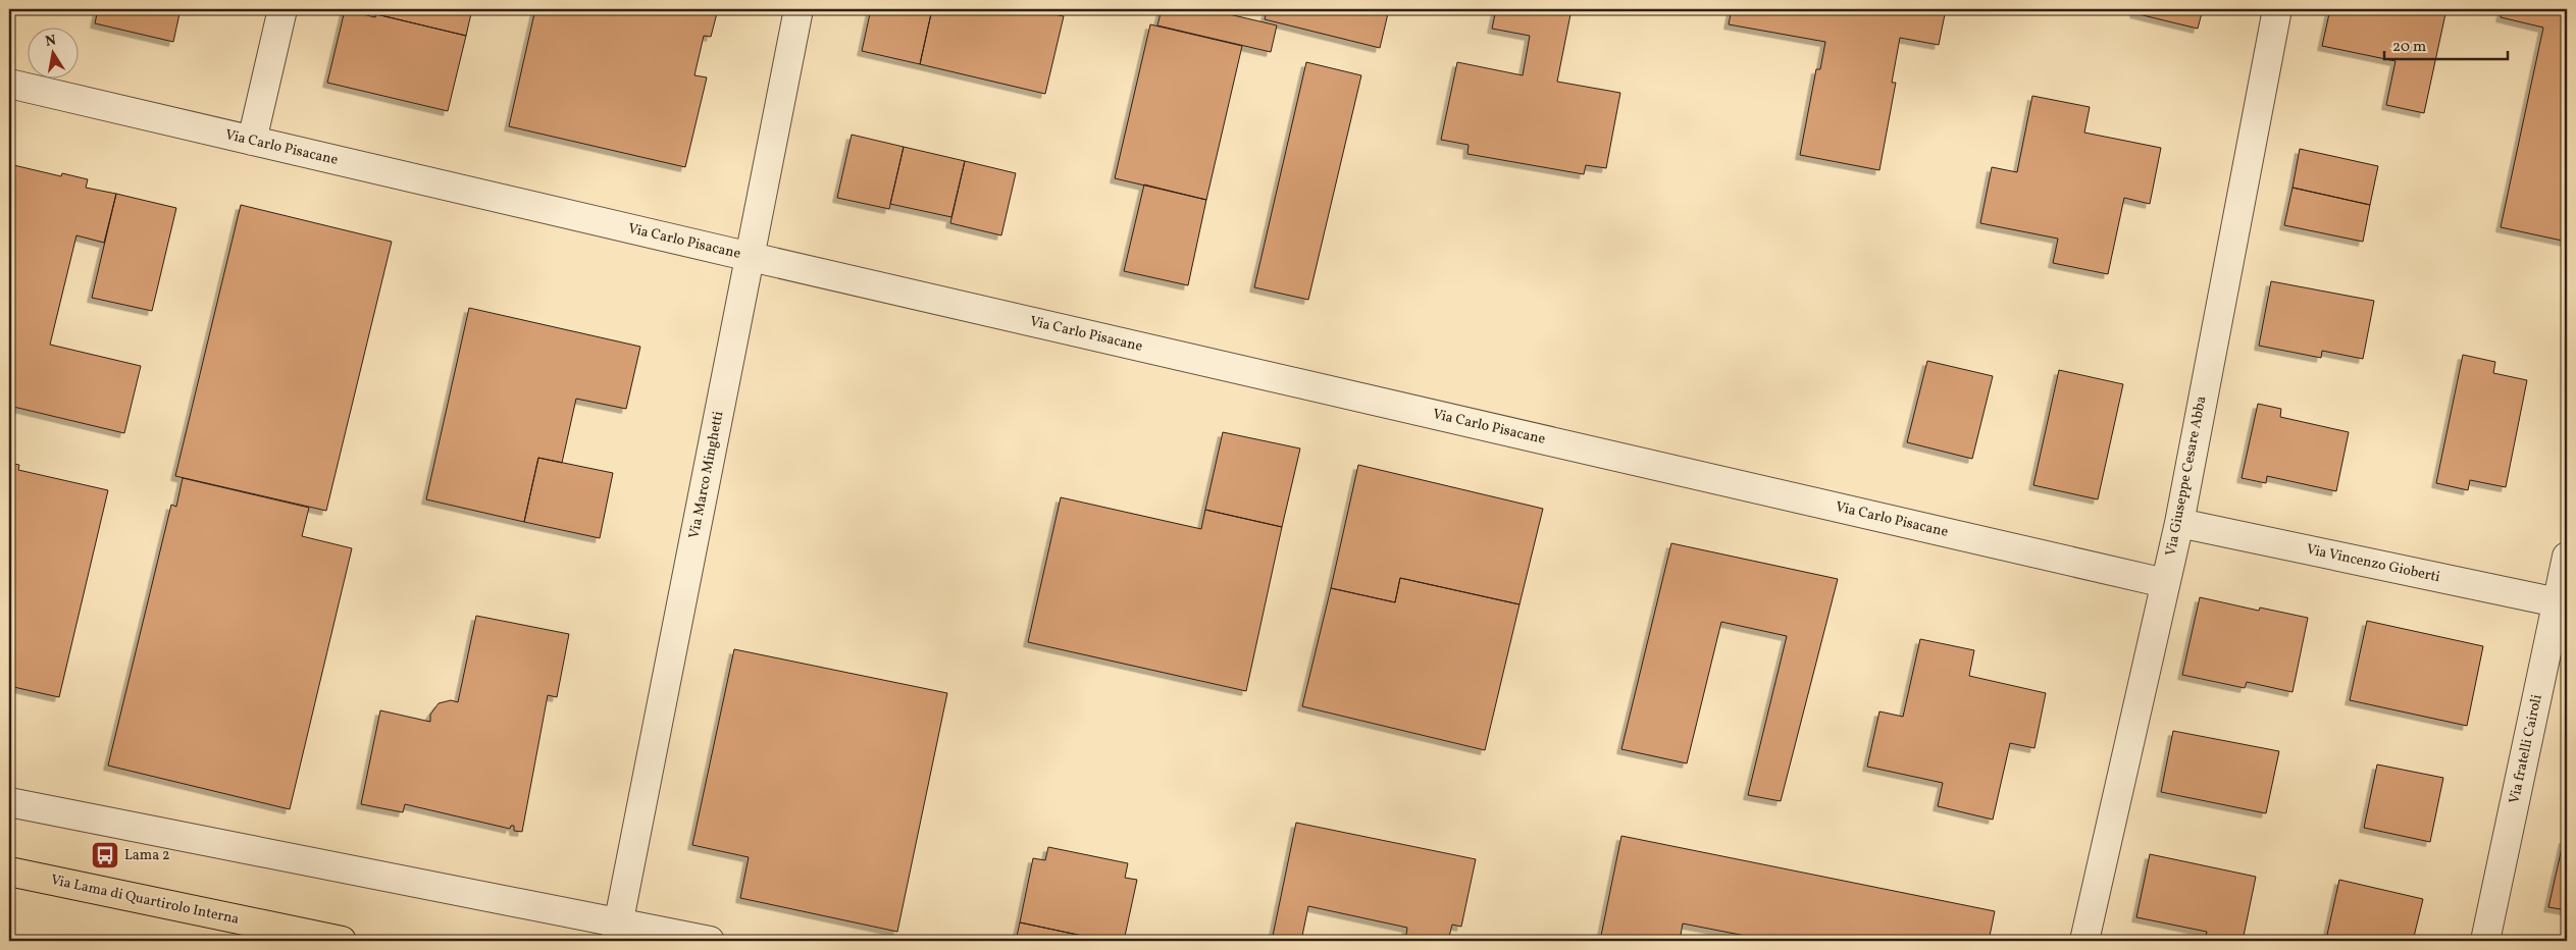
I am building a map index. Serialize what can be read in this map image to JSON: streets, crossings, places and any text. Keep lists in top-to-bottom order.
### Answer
{
  "streets": {
    "main road": ["Via Lama di Quartirolo Interna"],
    "street": [
      "Via Carlo Pisacane",
      "Via Marco Minghetti",
      "Via Giuseppe Cesare Abba",
      "Via Vincenzo Gioberti",
      "Via fratelli Cairoli"
    ]
  },
  "crossings": [
    ["Via Carlo Pisacane", "Via Marco Minghetti"],
    ["Via Carlo Pisacane", "Via Giuseppe Cesare Abba"],
    ["Via Giuseppe Cesare Abba", "Via Vincenzo Gioberti"],
    ["Via Vincenzo Gioberti", "Via fratelli Cairoli"]
  ],
  "places": {
    "bus stop": ["Lama 2"]
  },
  "scale_bar": "20 m",
  "north": "top"
}
